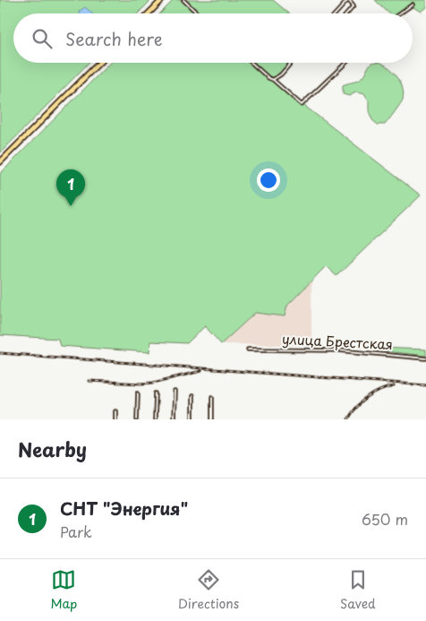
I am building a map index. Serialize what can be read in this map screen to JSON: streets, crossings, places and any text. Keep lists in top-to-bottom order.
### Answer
{
  "streets": {
    "street": ["улица Брестская"]
  },
  "page": {
    "search": "Search here",
    "pins": "1",
    "heading": "Nearby",
    "list": [
      {
        "mark": "1",
        "name": "СНТ \"Энергия\"",
        "note": "Park",
        "value": "650 m"
      }
    ],
    "nav": ["Map", "Directions", "Saved"]
  }
}
